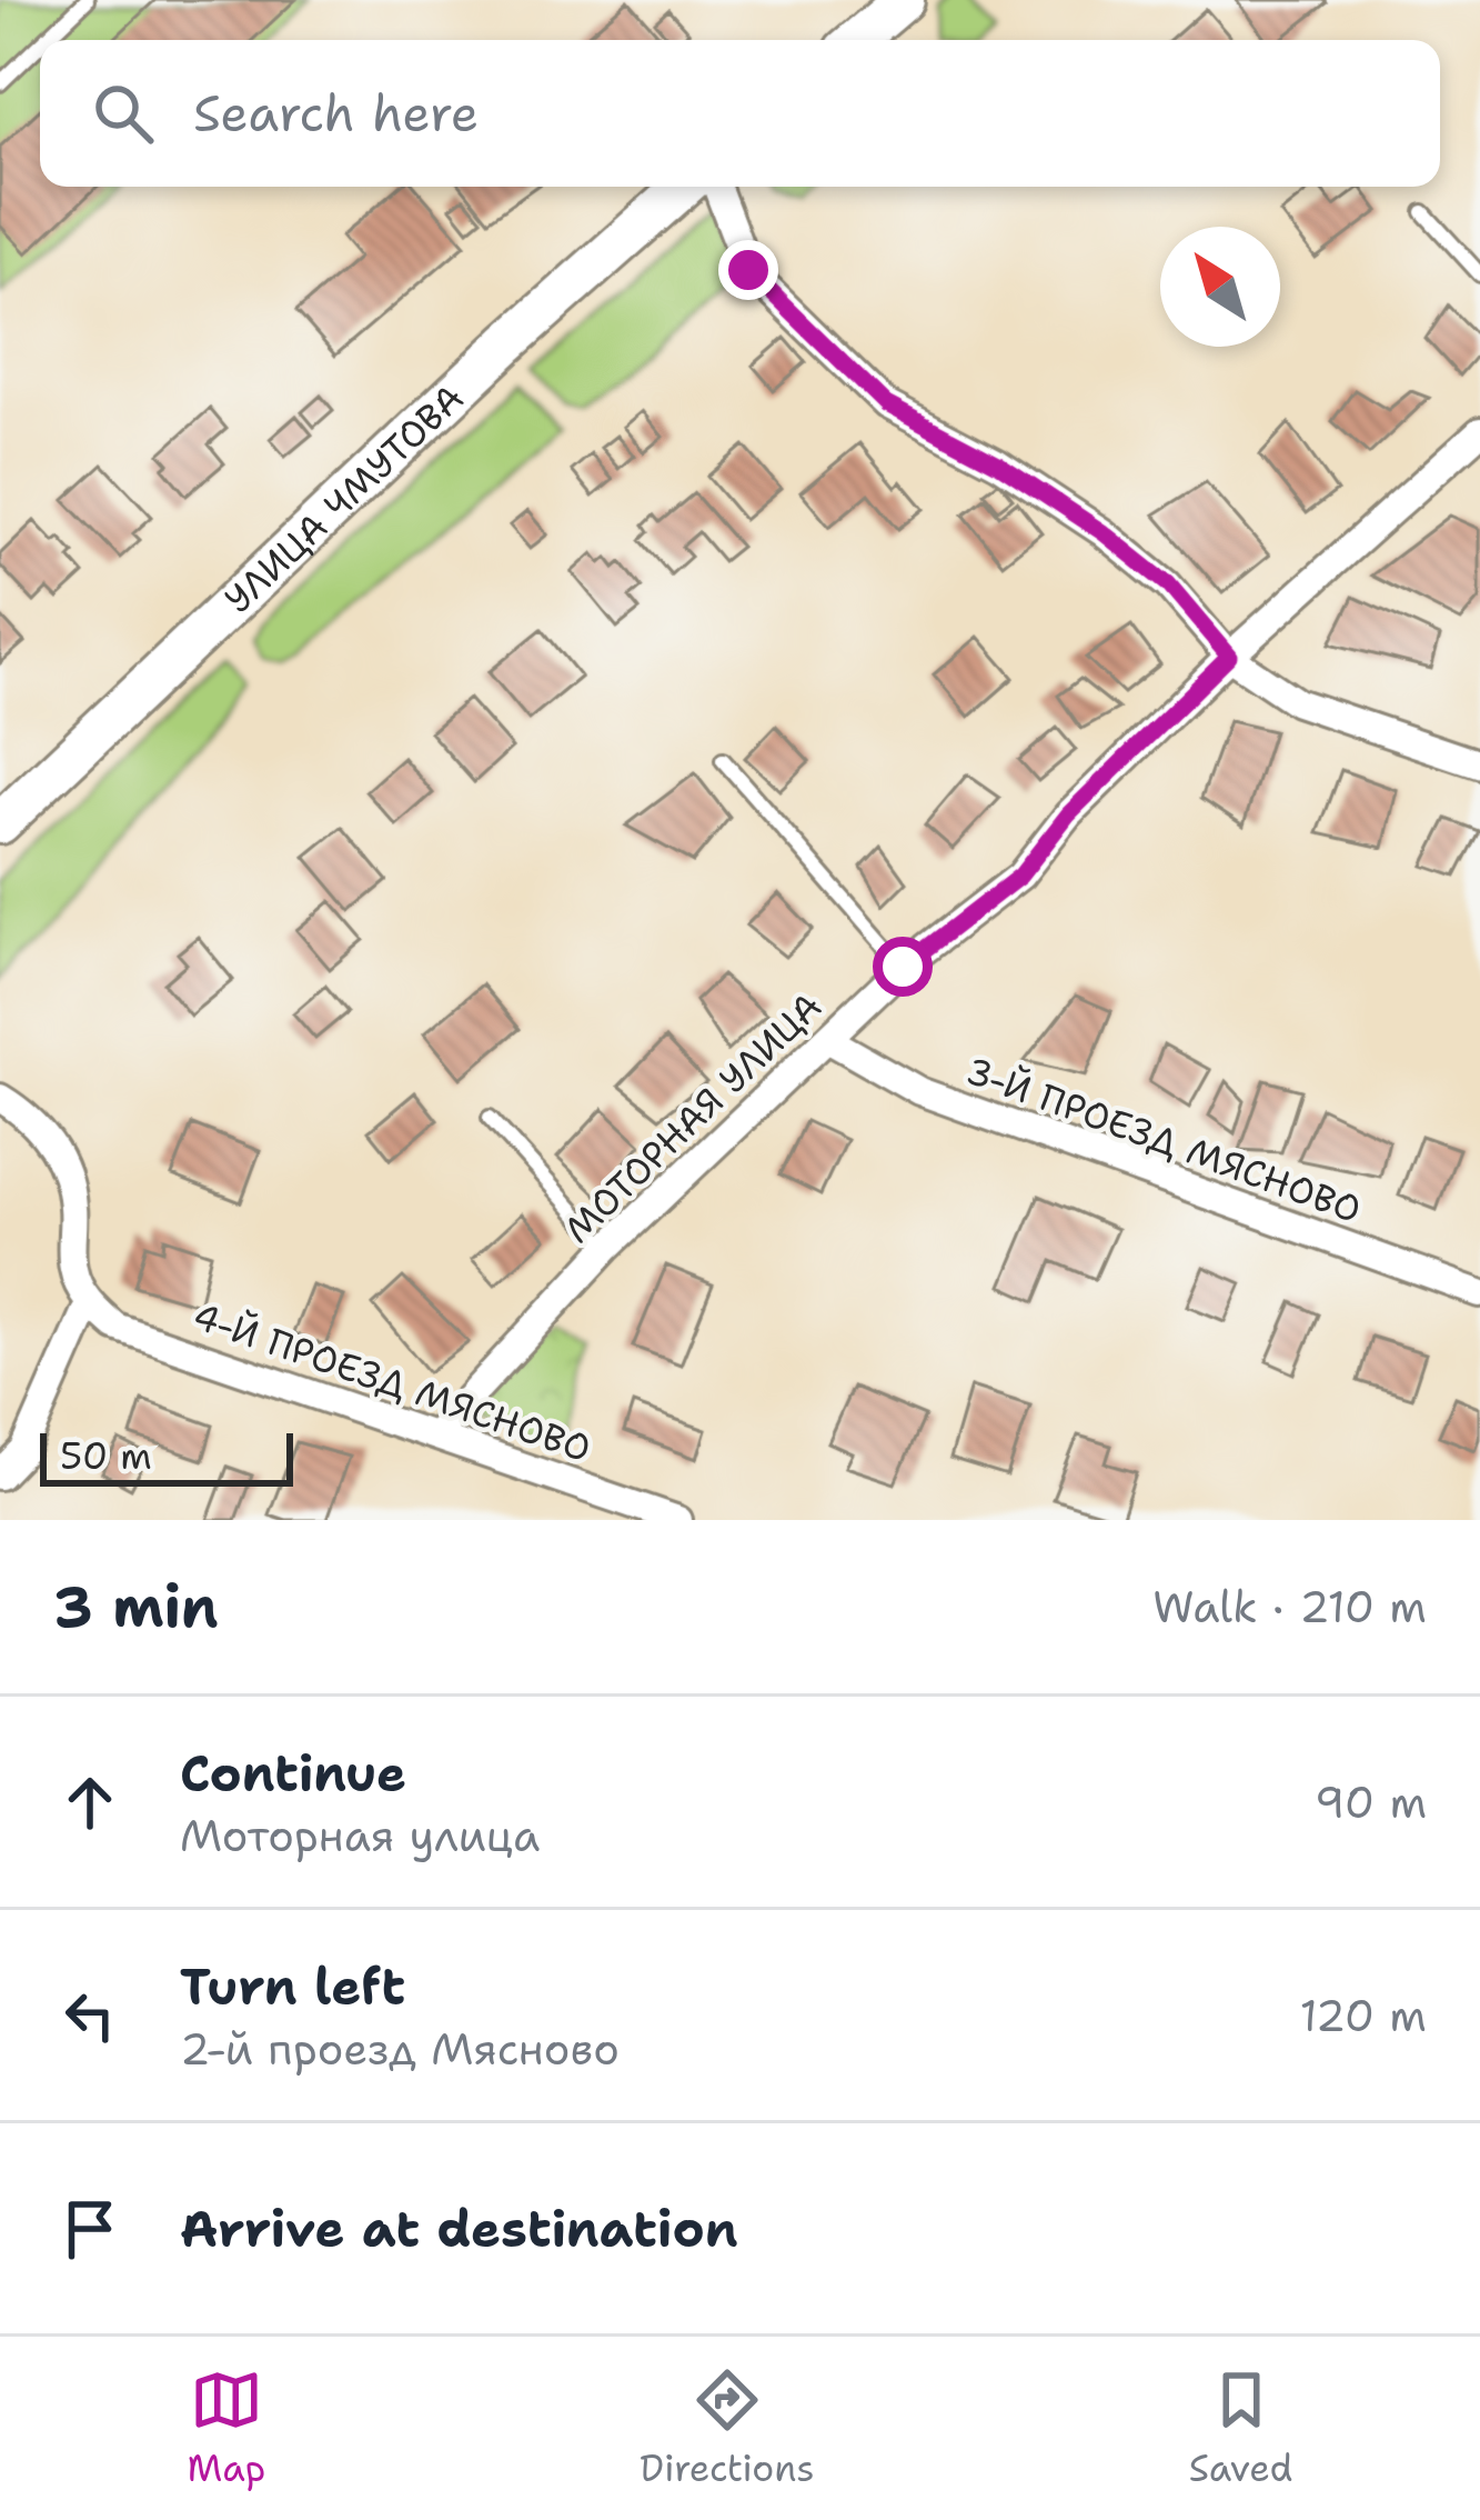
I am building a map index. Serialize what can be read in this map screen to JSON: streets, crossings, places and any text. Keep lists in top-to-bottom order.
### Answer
{
  "streets": {
    "main road": ["УЛИЦА ЧМУТОВА"],
    "street": ["МОТОРНАЯ УЛИЦА", "3-Й ПРОЕЗД МЯСНОВО", "4-Й ПРОЕЗД МЯСНОВО"]
  },
  "crossings": [
    ["МОТОРНАЯ УЛИЦА", "3-Й ПРОЕЗД МЯСНОВО"],
    ["МОТОРНАЯ УЛИЦА", "4-Й ПРОЕЗД МЯСНОВО"]
  ],
  "scale_bar": "50 m",
  "north": "top left",
  "page": {
    "search": "Search here",
    "scale": "50 m",
    "heading": ["3 min", "Walk · 210 m"],
    "list": [
      ["Continue", "Моторная улица", "90 m"],
      ["Turn left", "2-й проезд Мясново", "120 m"],
      "Arrive at destination"
    ],
    "nav": ["Map", "Directions", "Saved"]
  }
}
